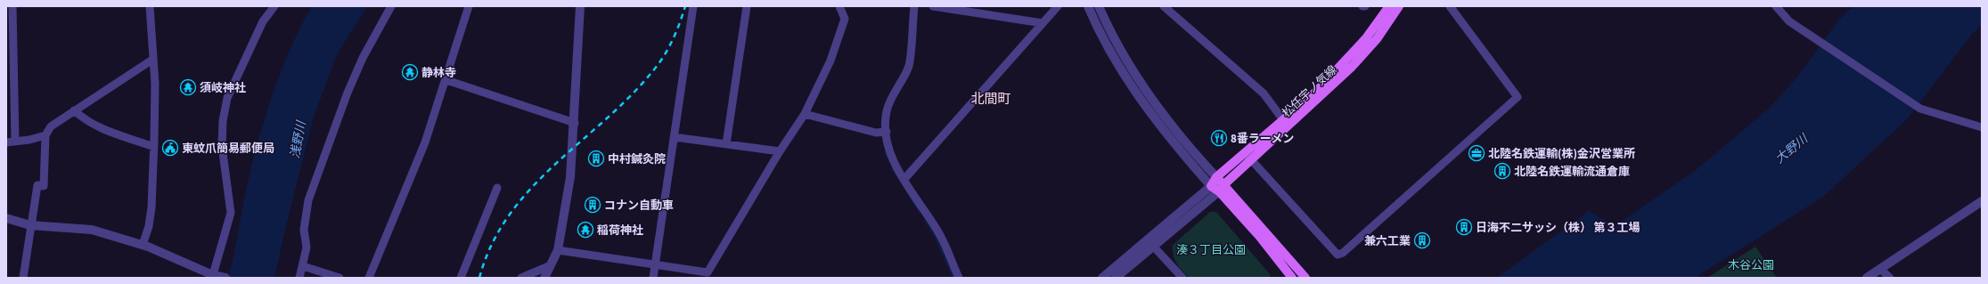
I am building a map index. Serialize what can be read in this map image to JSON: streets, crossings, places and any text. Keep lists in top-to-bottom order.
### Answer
{
  "streets": {
    "main road": ["松任宇ノ気線"]
  },
  "districts": ["北間町"],
  "water": ["浅野川", "大野川"],
  "parks": ["湊３丁目公園", "木谷公園"],
  "places": {
    "temple": ["静林寺", "須岐神社", "稲荷神社"],
    "restaurant": ["8番ラーメン"],
    "public building": ["東蚊爪簡易郵便局"],
    "office": ["北陸名鉄運輸(株)金沢営業所"],
    "building": [
      "中村鍼灸院",
      "北陸名鉄運輸流通倉庫",
      "コナン自動車",
      "日海不二サッシ（株） 第３工場",
      "兼六工業"
    ]
  }
}
